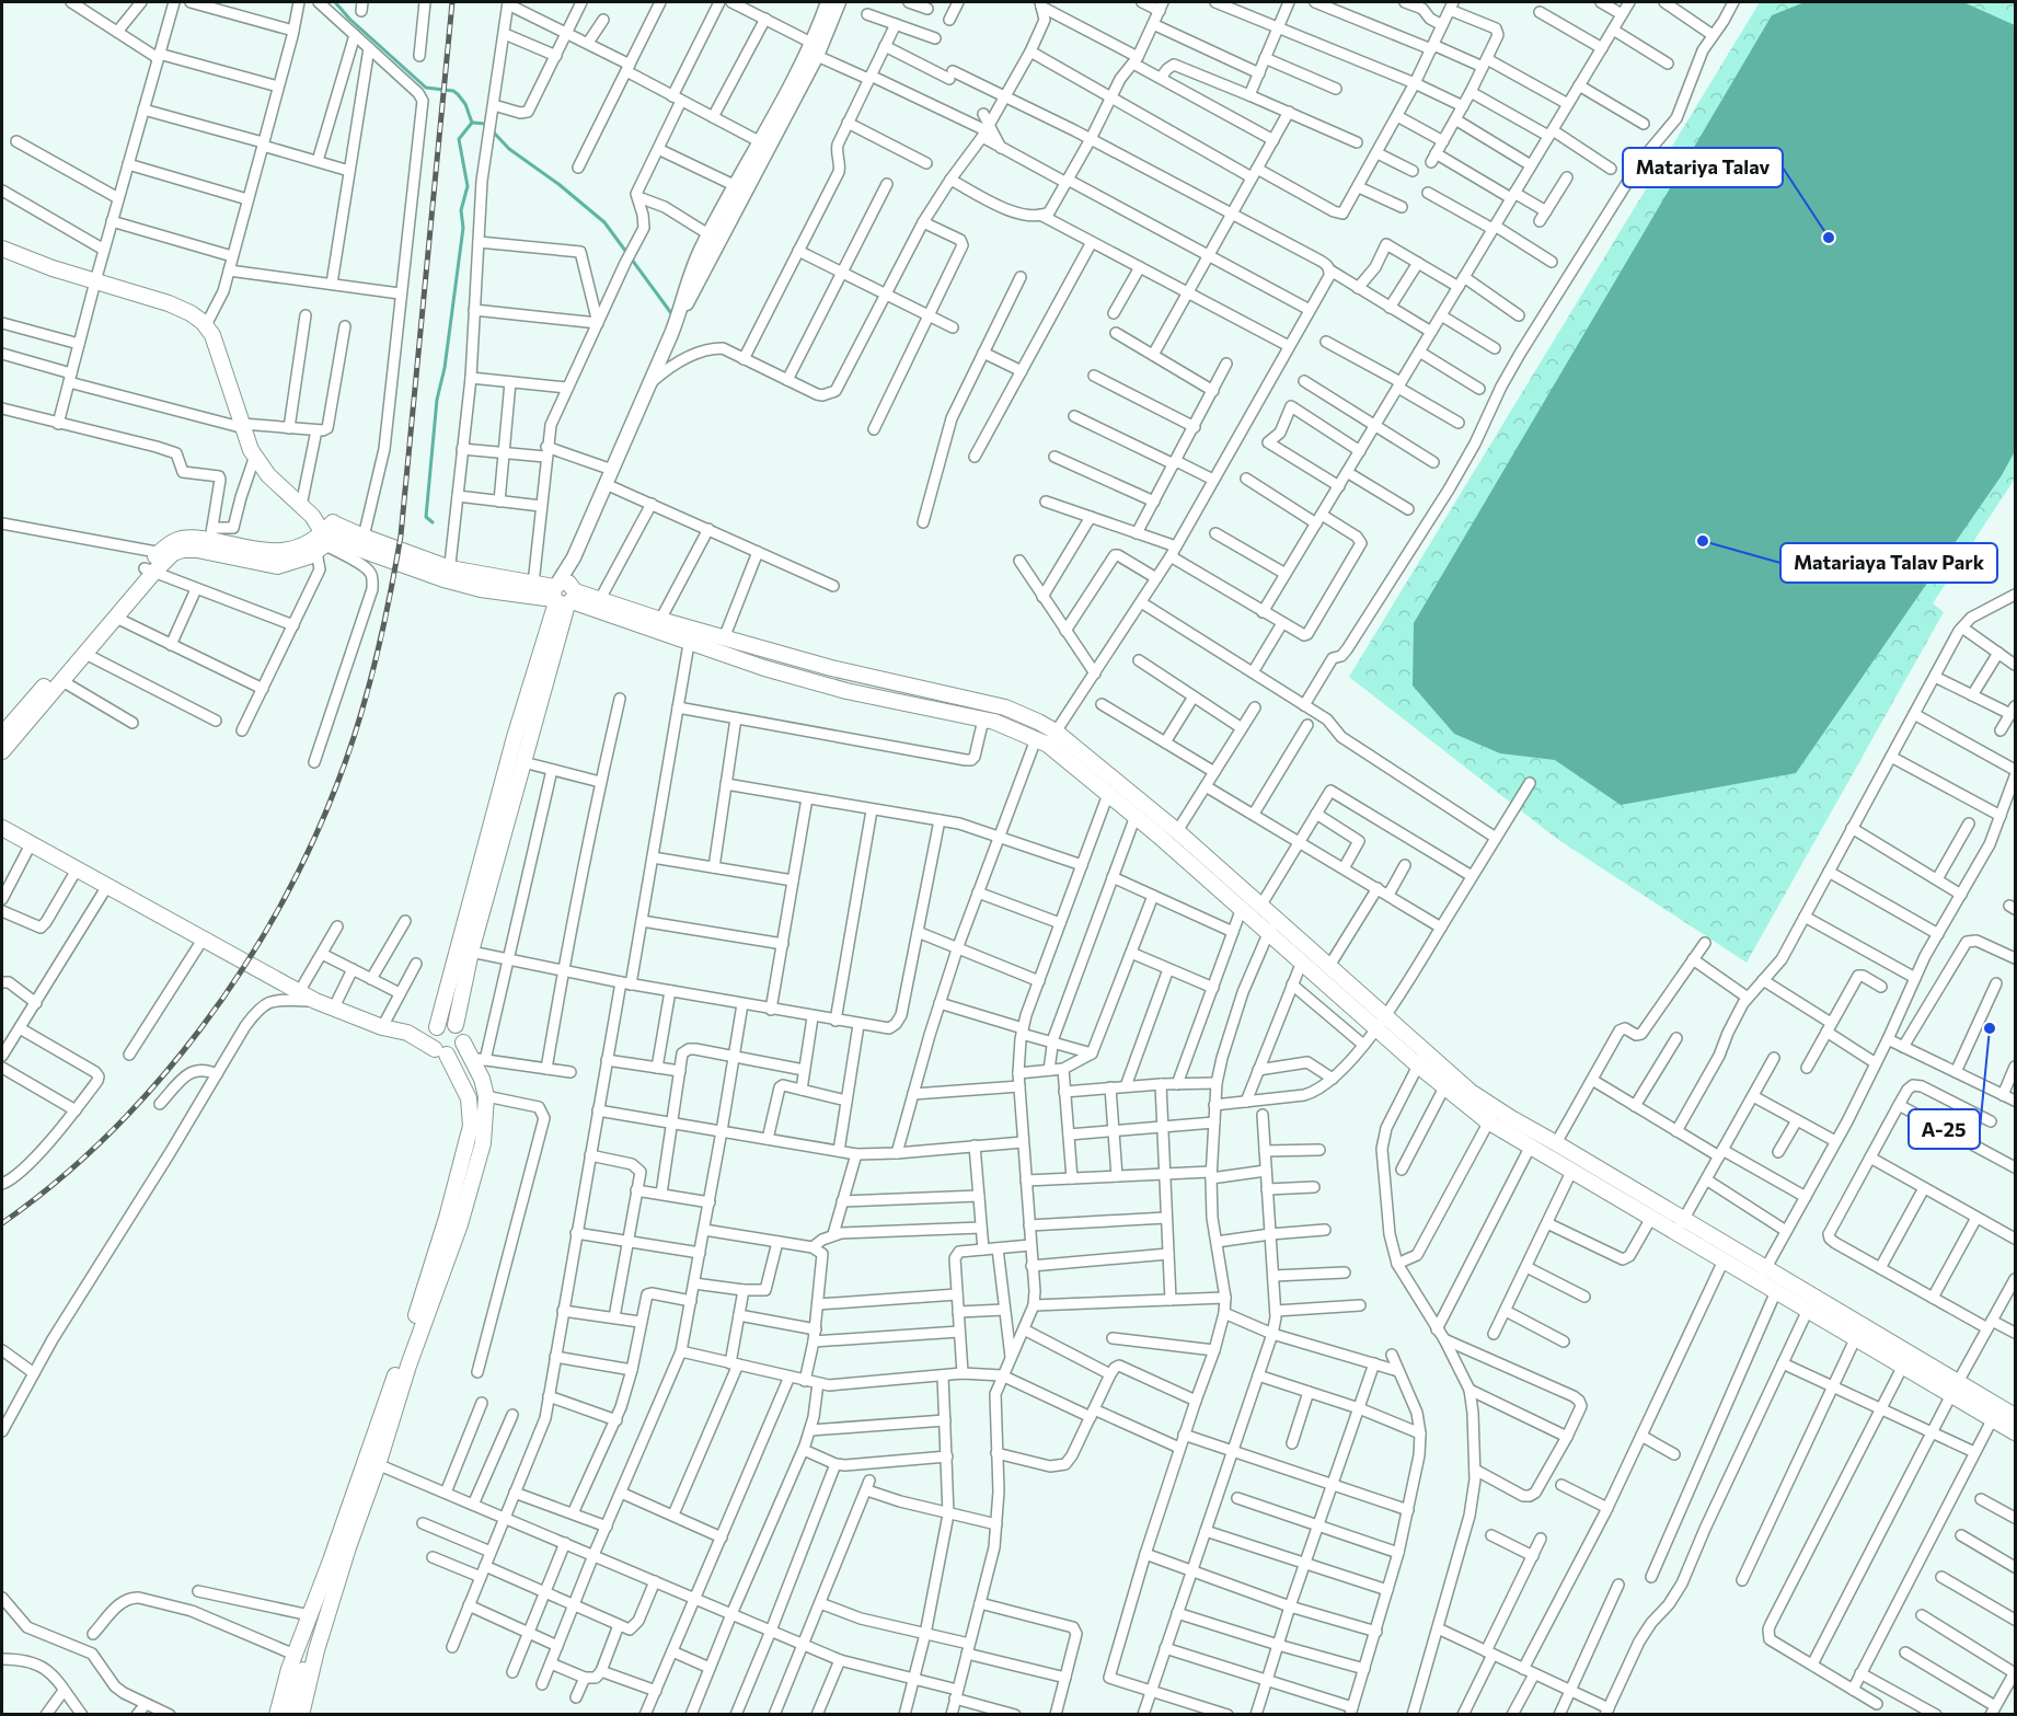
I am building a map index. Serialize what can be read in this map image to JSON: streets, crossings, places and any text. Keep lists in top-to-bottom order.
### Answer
{
  "places": ["Matariya Talav", "Matariaya Talav Park", "A-25"]
}
